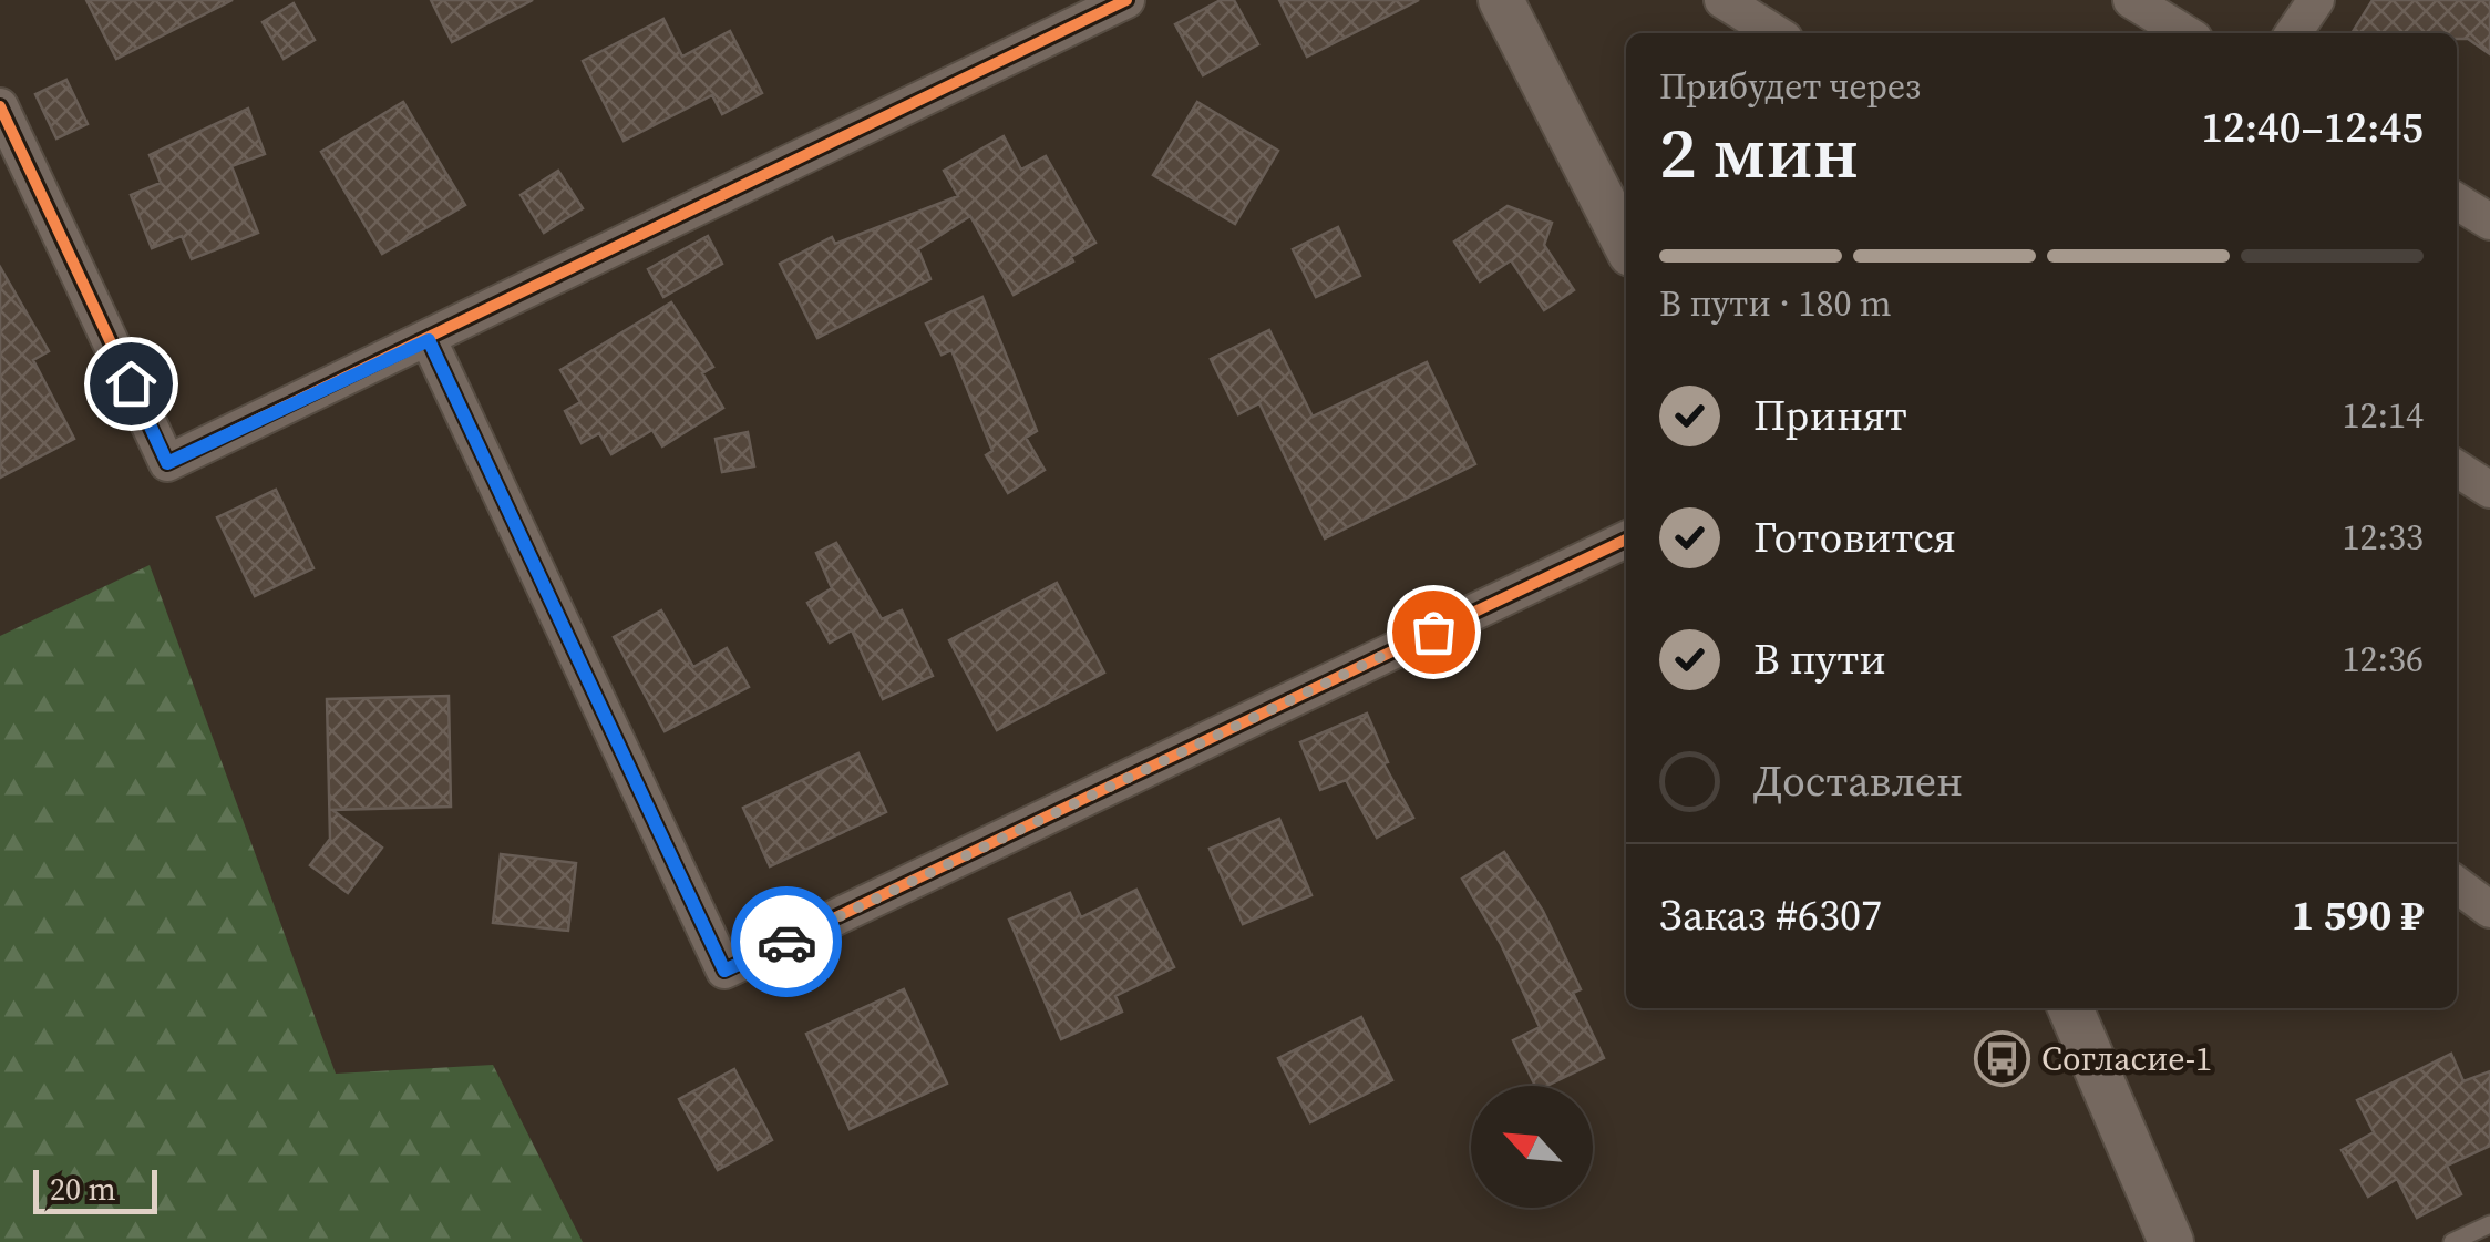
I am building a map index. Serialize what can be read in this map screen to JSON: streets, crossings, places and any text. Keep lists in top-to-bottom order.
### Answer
{
  "places": {
    "bus stop": ["Согласие-1"]
  },
  "scale_bar": "20 m",
  "north": "top left",
  "page": {
    "heading": ["2 мин", "Прибудет через", "12:40–12:45"],
    "panel": ["Заказ #6307", "1 590 ₽"],
    "bar": "В пути · 180 m",
    "list": [
      ["Принят", "12:14"],
      ["Готовится", "12:33"],
      ["В пути", "12:36"],
      "Доставлен"
    ],
    "scale": "20 m"
  }
}
